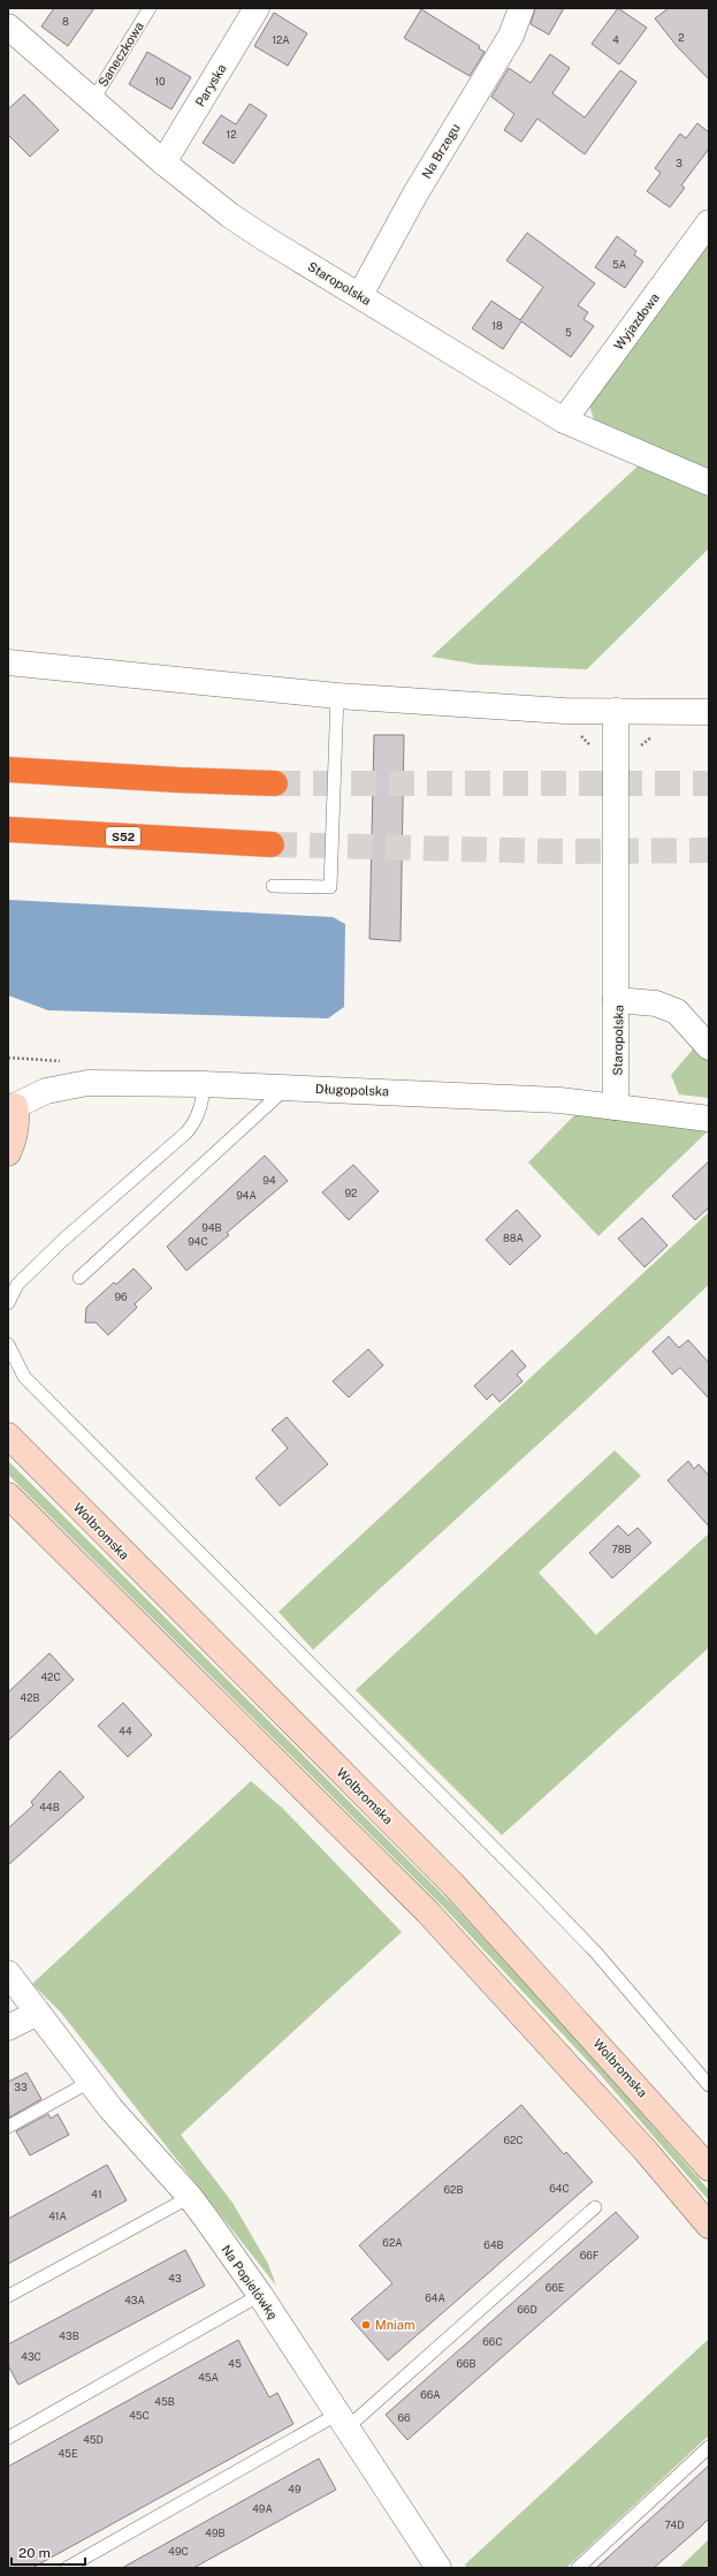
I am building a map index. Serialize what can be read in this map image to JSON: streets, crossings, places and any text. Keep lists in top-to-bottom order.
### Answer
{
  "streets": {
    "highway": ["S52"],
    "main road": ["Wolbromska"],
    "street": [
      "Paryska",
      "Na Brzegu",
      "Staropolska",
      "Wyjazdowa",
      "Długopolska",
      "Na Popielówkę"
    ],
    "lane": ["Saneczkowa"]
  },
  "crossings": [
    ["Saneczkowa", "Staropolska"],
    ["Paryska", "Staropolska"],
    ["Na Brzegu", "Staropolska"],
    ["Staropolska", "Wyjazdowa"],
    ["Staropolska", "Długopolska"]
  ],
  "places": ["Mniam"],
  "house_numbers": [
    "8",
    "2",
    "12A",
    "4",
    "10",
    "12",
    "3",
    "5A",
    "18",
    "5",
    "94",
    "92",
    "94A",
    "94B",
    "88A",
    "94C",
    "96",
    "78B",
    "42C",
    "42B",
    "44",
    "44B",
    "33",
    "62C",
    "64C",
    "62B",
    "41",
    "41A",
    "62A",
    "64B",
    "66F",
    "43",
    "66E",
    "64A",
    "43A",
    "66D",
    "43B",
    "66C",
    "43C",
    "45",
    "66B",
    "45A",
    "66A",
    "45B",
    "45C",
    "66",
    "45D",
    "45E",
    "49",
    "49A",
    "74D",
    "49B",
    "49C"
  ],
  "scale_bar": "20 m"
}
